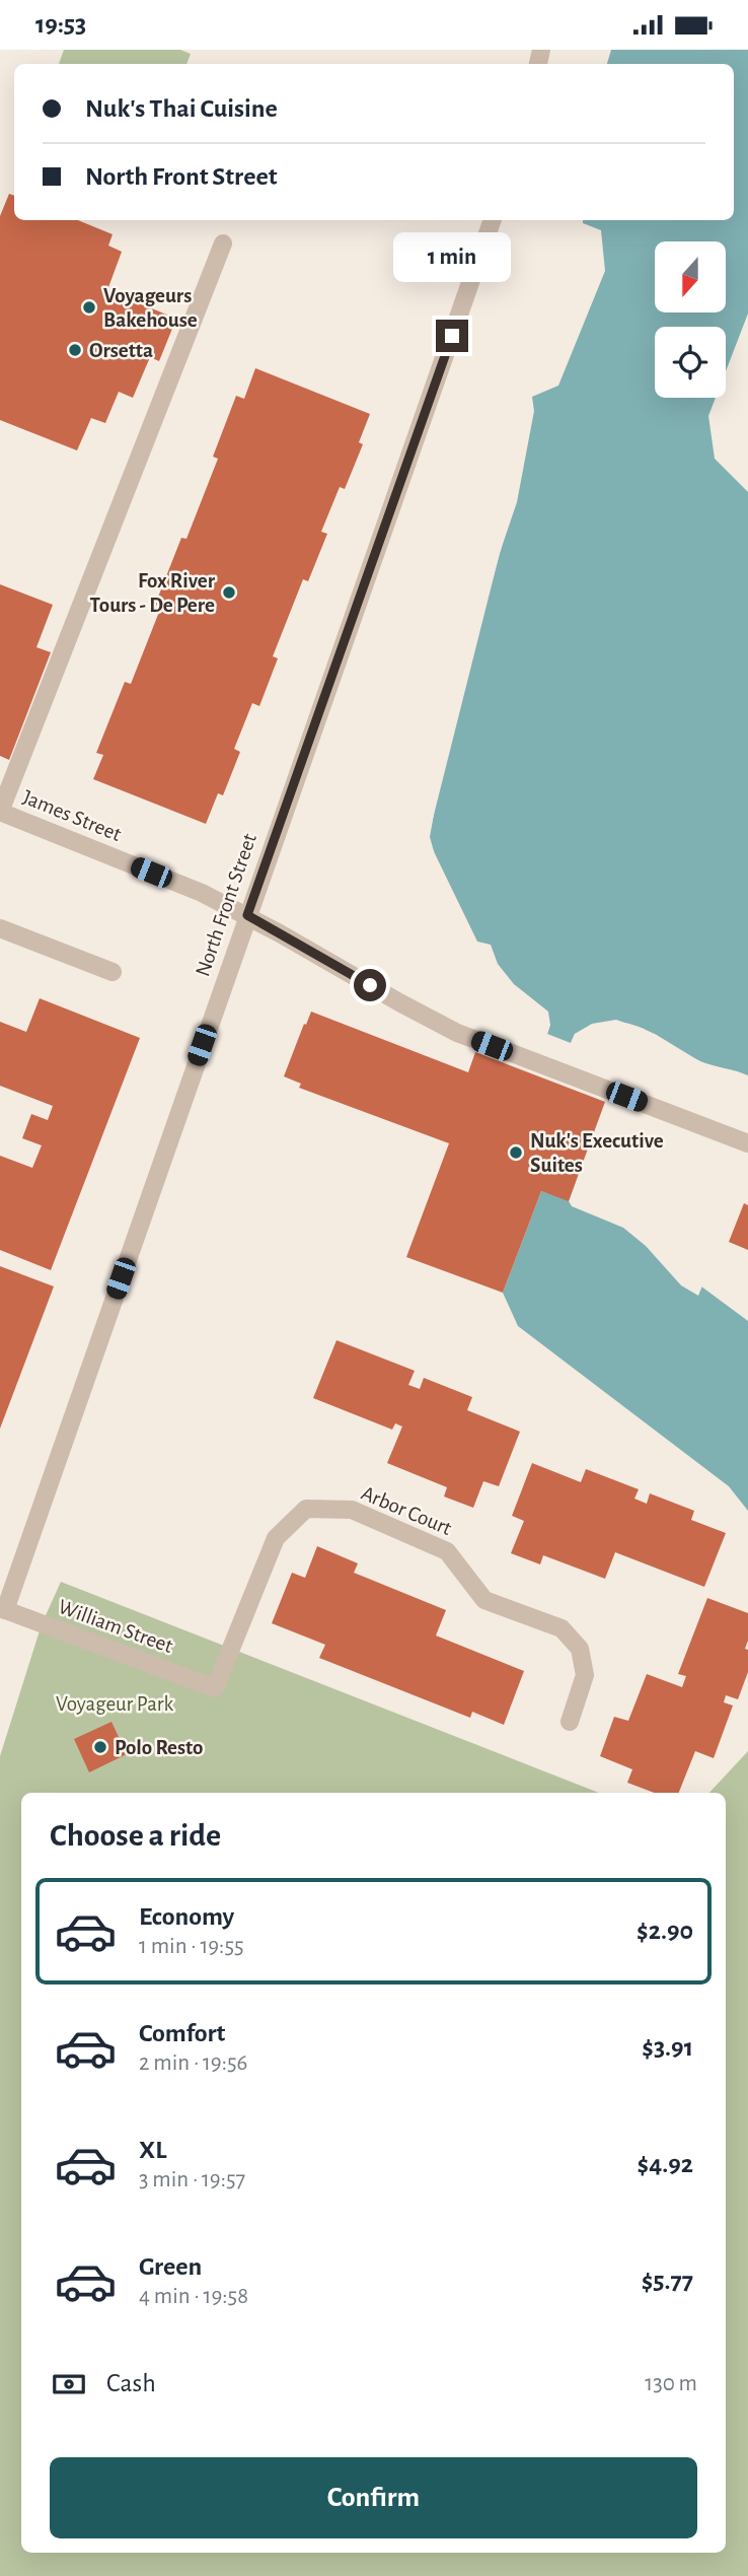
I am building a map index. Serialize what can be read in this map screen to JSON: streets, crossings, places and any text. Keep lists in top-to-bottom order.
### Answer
{
  "streets": {
    "street": [
      "James Street",
      "North Front Street",
      "Arbor Court",
      "William Street"
    ]
  },
  "crossings": [
    ["James Street", "North Front Street"],
    ["North Front Street", "William Street"],
    ["Arbor Court", "William Street"]
  ],
  "parks": ["Voyageur Park"],
  "places": [
    "Voyageurs Bakehouse",
    "Orsetta",
    "Fox River Tours - De Pere",
    "Nuk's Executive Suites",
    "Polo Resto"
  ],
  "north": "bottom",
  "page": {
    "status": "19:53",
    "banner": ["Nuk's Thai Cuisine", "North Front Street"],
    "bubble": "1 min",
    "heading": "Choose a ride",
    "list": [
      {
        "name": "Economy",
        "note": "1 min · 19:55",
        "value": "$2.90"
      },
      {
        "name": "Comfort",
        "note": "2 min · 19:56",
        "value": "$3.91"
      },
      {
        "name": "XL",
        "note": "3 min · 19:57",
        "value": "$4.92"
      },
      {
        "name": "Green",
        "note": "4 min · 19:58",
        "value": "$5.77"
      }
    ],
    "pay": ["Cash", "130 m"],
    "buttons": "Confirm"
  }
}
